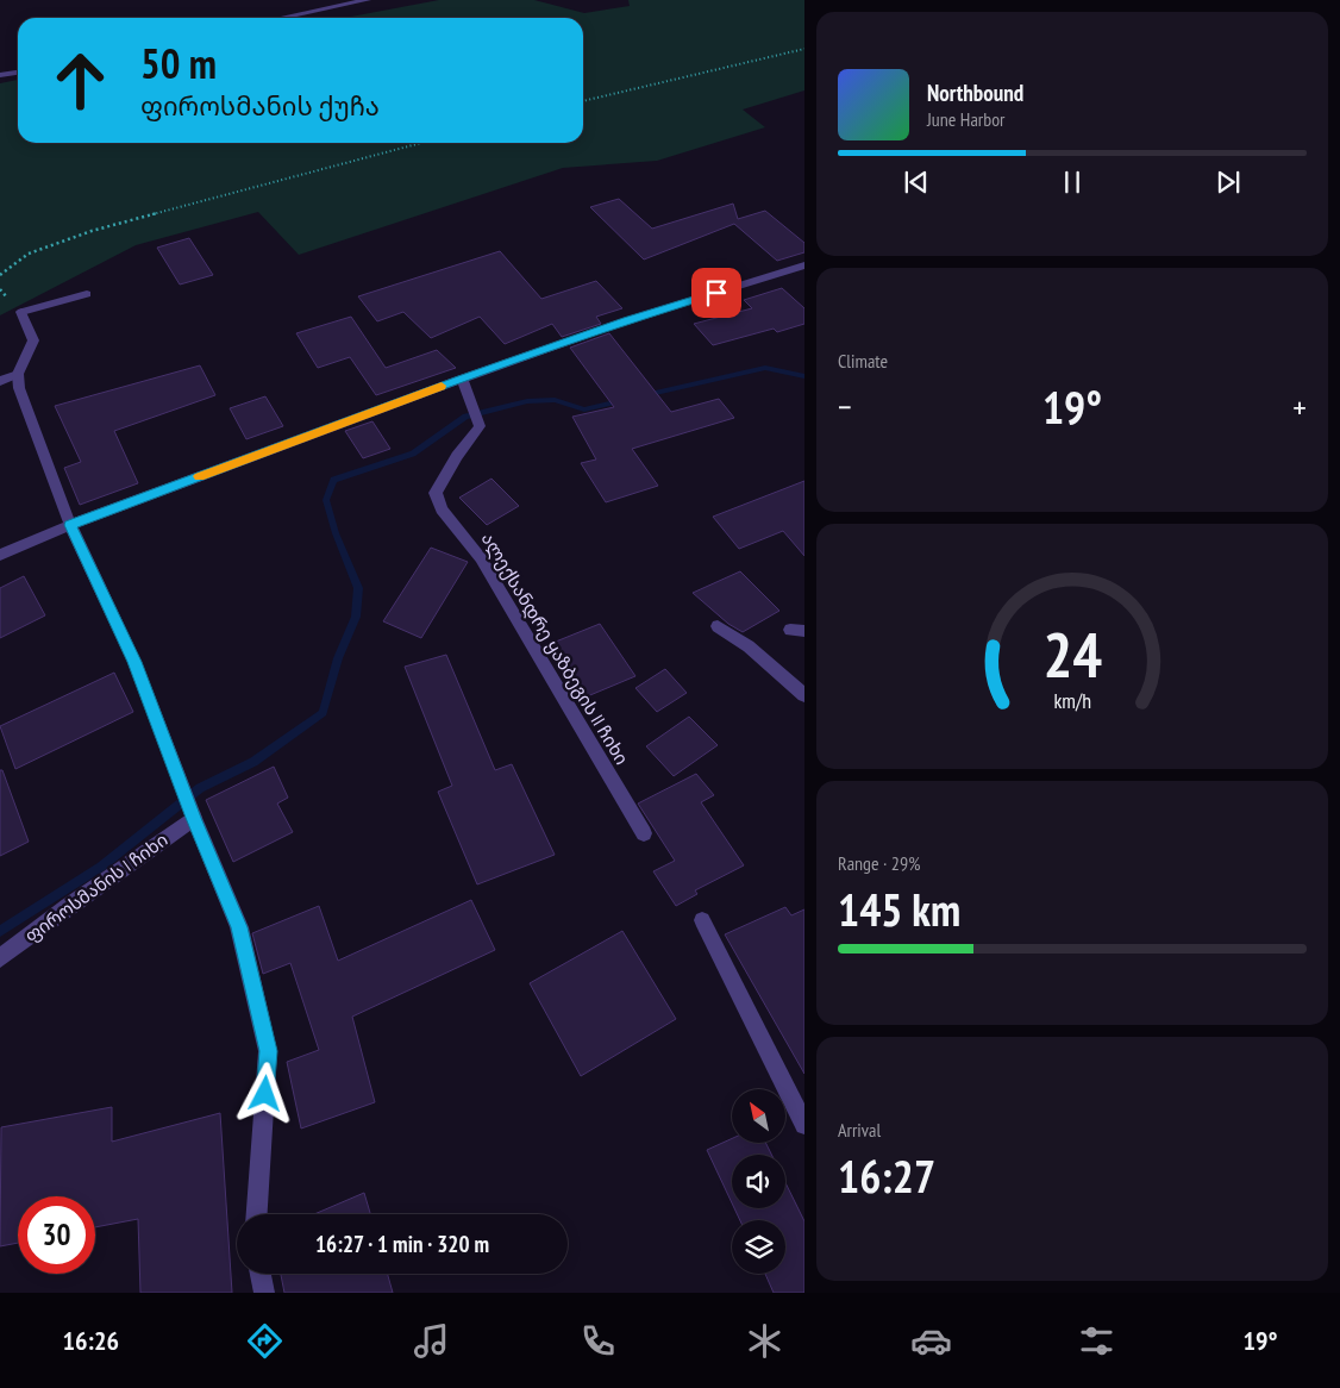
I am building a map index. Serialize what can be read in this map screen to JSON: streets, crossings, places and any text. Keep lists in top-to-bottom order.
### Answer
{
  "streets": {
    "street": ["ალექსანდრე ყაზბეგის II ჩიხი", "ფიროსმანის I ჩიხი"]
  },
  "north": "top left",
  "page": {
    "turn": ["50 m", "ფიროსმანის ქუჩა"],
    "song": ["Northbound", "June Harbor"],
    "tile": [
      "Climate",
      ["Range · 29%", "145 km"],
      ["Arrival", "16:27"]
    ],
    "heat": ["−", "19°", "+"],
    "limit": "30",
    "trip": "16:27 · 1 min · 320 m",
    "tabs": ["16:26", "19°"],
    "gauge": ["24", "km/h"]
  }
}
